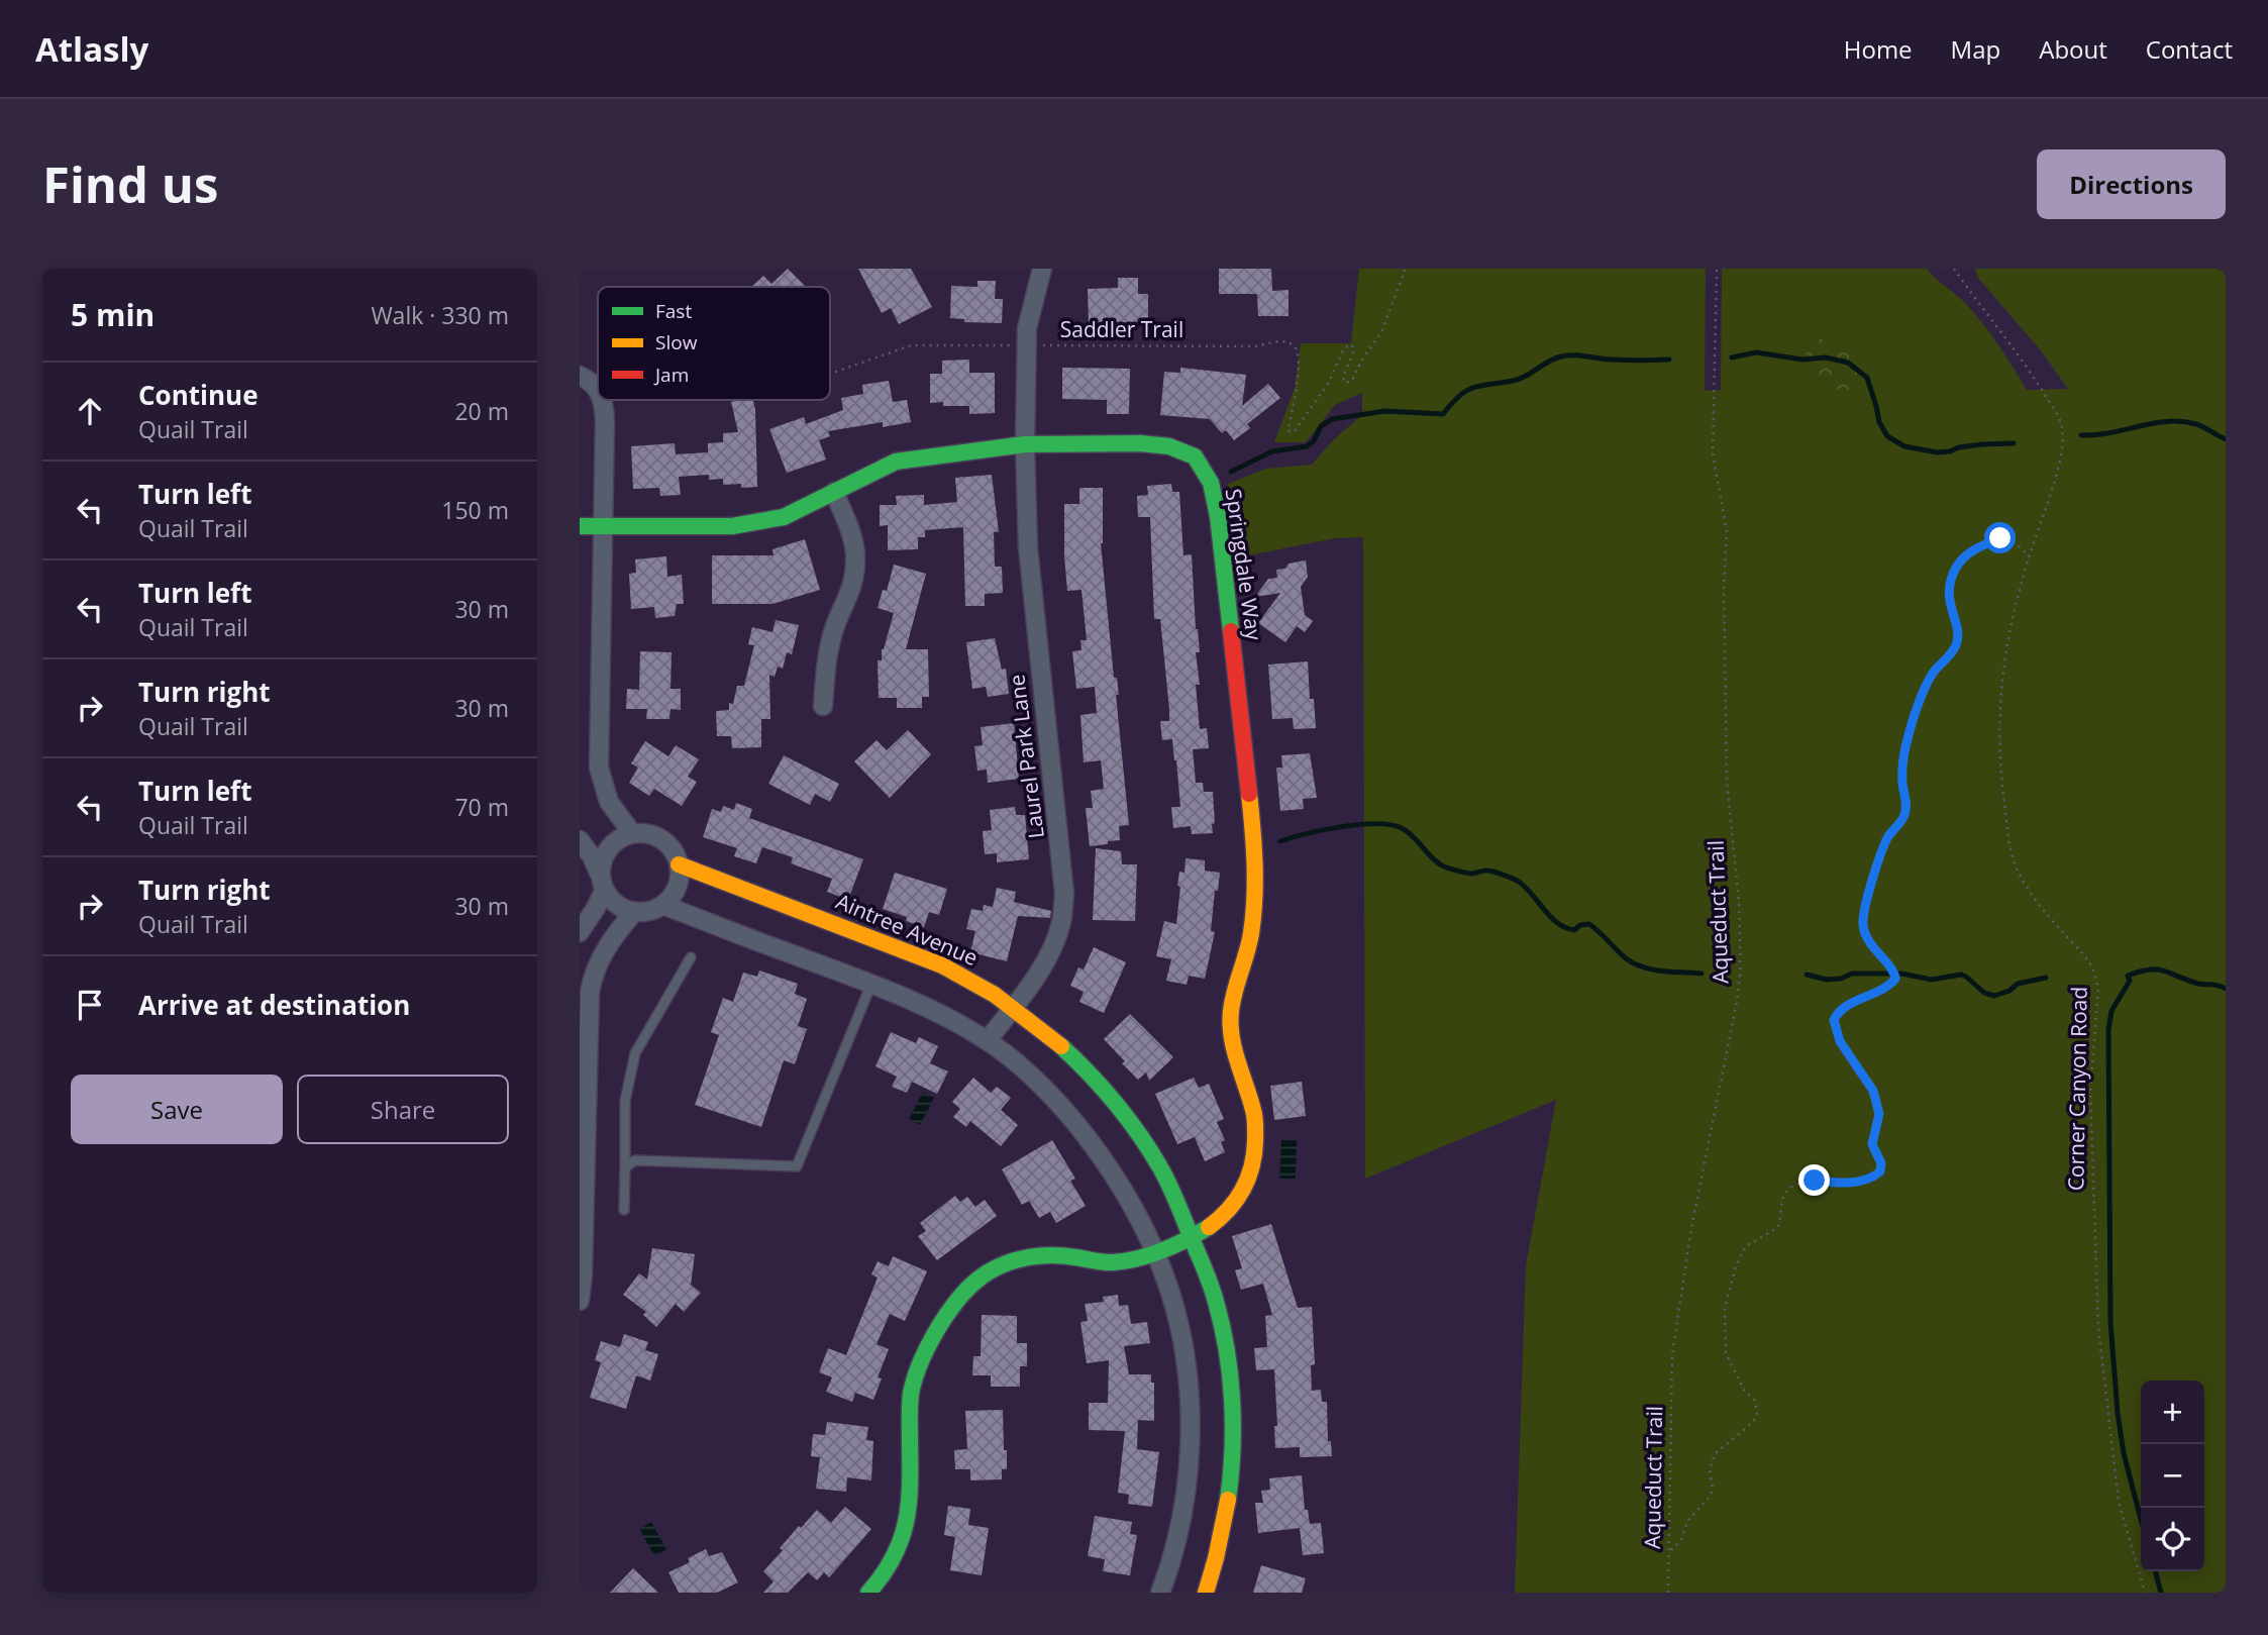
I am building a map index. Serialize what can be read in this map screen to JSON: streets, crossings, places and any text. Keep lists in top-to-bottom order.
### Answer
{
  "streets": {
    "street": ["Springdale Way", "Laurel Park Lane", "Aintree Avenue"],
    "path": ["Saddler Trail", "Aqueduct Trail", "Corner Canyon Road"]
  },
  "crossings": [
    ["Saddler Trail", "Laurel Park Lane"],
    ["Springdale Way", "Laurel Park Lane"],
    ["Springdale Way", "Aintree Avenue"],
    ["Laurel Park Lane", "Aintree Avenue"]
  ],
  "legend": ["Fast", "Slow", "Jam"],
  "page": {
    "header": "Atlasly",
    "nav": [
      "Home",
      "Map",
      "About",
      "Contact"
    ],
    "buttons": [
      "Directions",
      ["Save", "Share"]
    ],
    "title": "Find us",
    "heading": ["5 min", "Walk · 330 m"],
    "list": [
      ["Continue", "Quail Trail", "20 m"],
      ["Turn left", "Quail Trail", "150 m"],
      ["Turn left", "Quail Trail", "30 m"],
      ["Turn right", "Quail Trail", "30 m"],
      ["Turn left", "Quail Trail", "70 m"],
      ["Turn right", "Quail Trail", "30 m"],
      "Arrive at destination"
    ],
    "map_buttons": ["+", "−"]
  }
}
